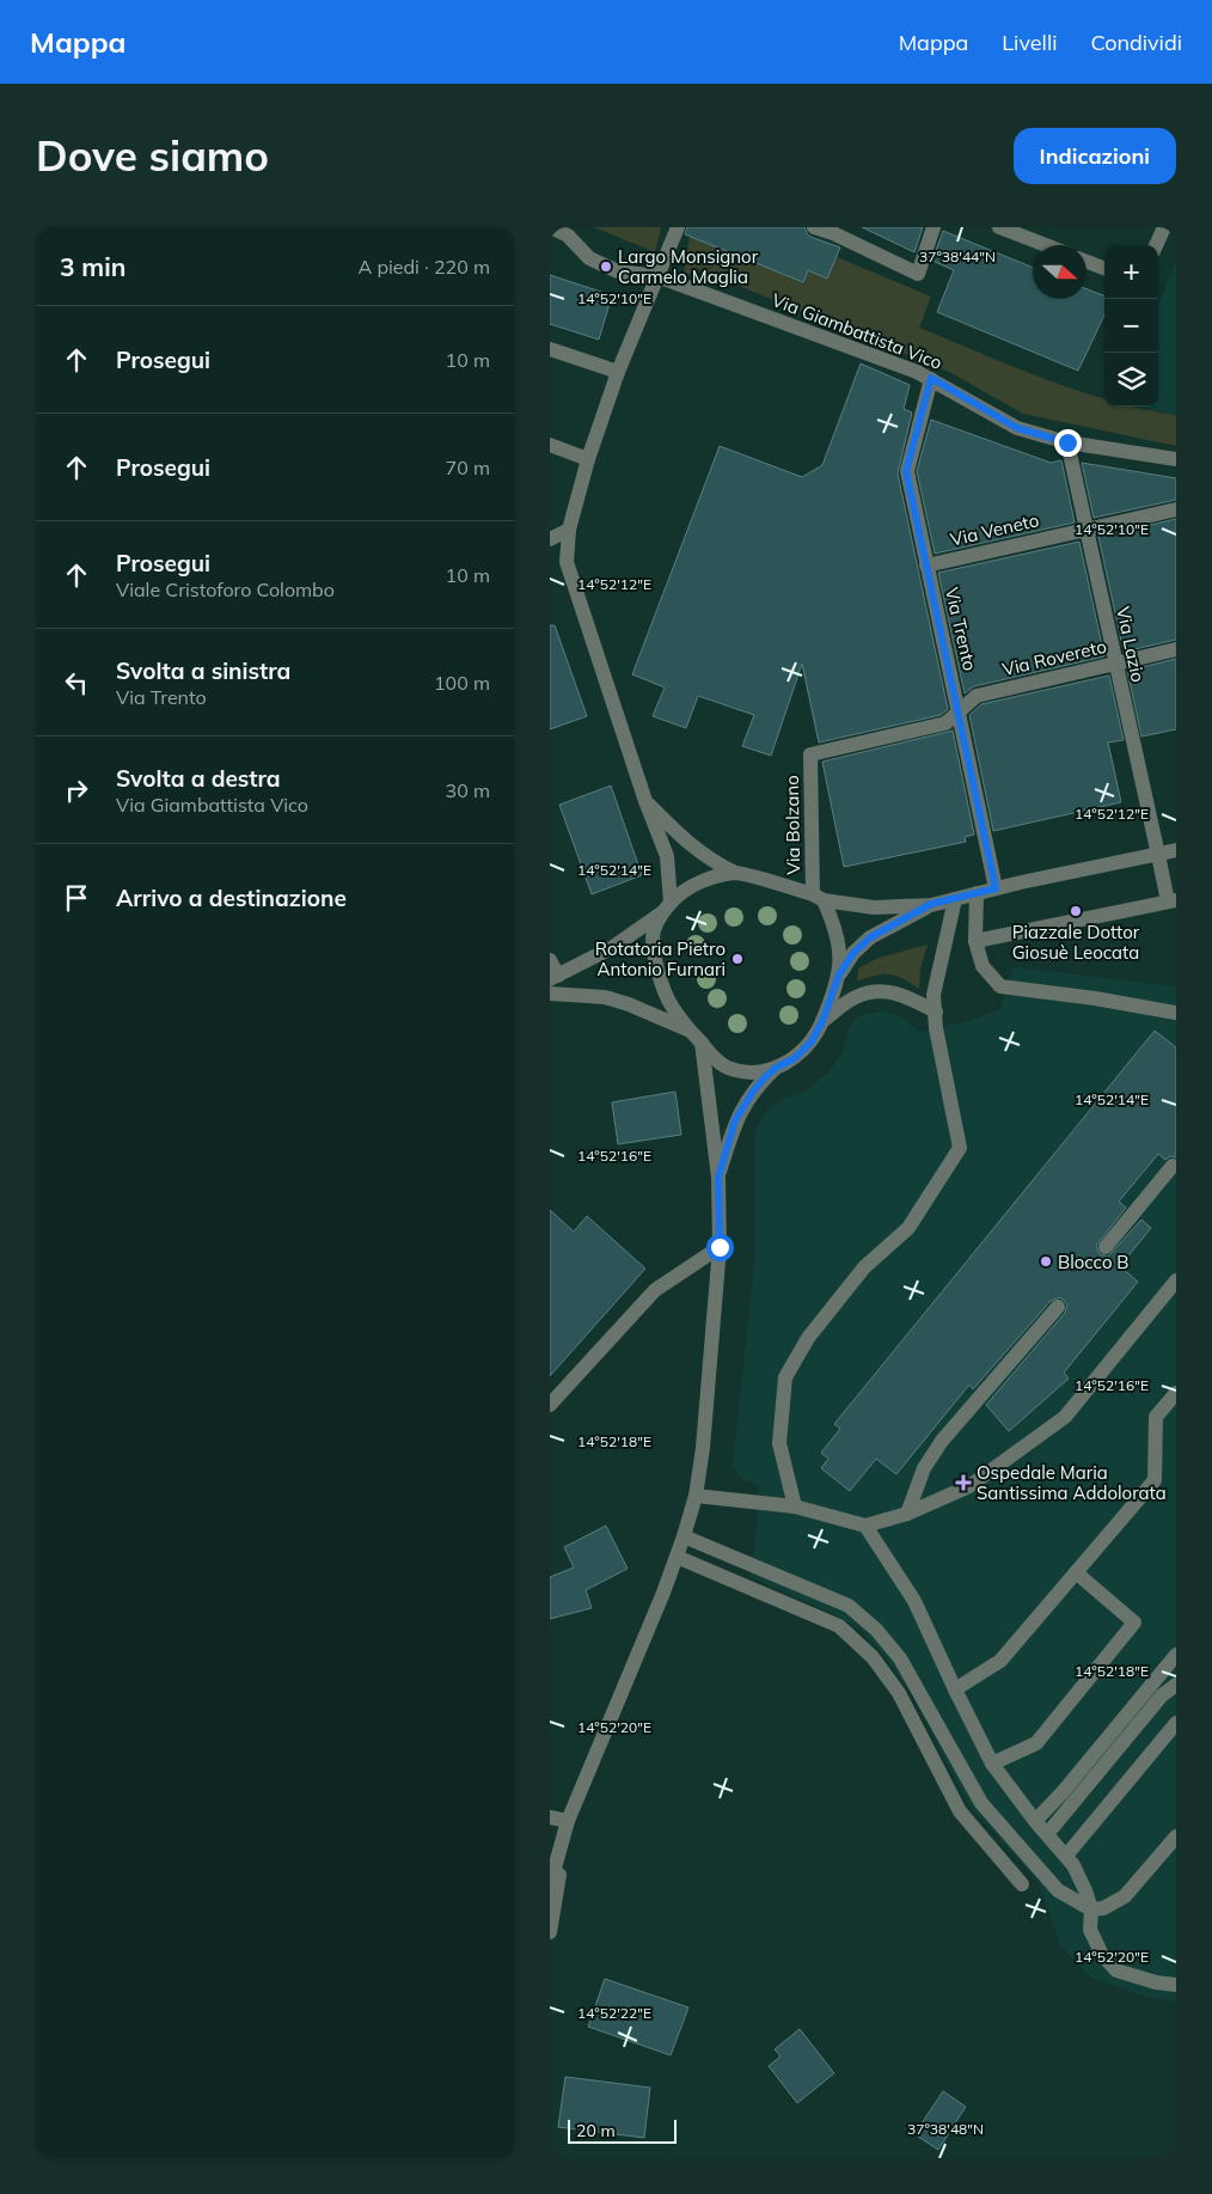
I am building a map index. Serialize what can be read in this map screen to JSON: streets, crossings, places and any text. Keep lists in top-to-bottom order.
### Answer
{
  "streets": {
    "street": [
      "Via Giambattista Vico",
      "Via Veneto",
      "Via Trento",
      "Via Lazio",
      "Via Rovereto",
      "Via Bolzano"
    ]
  },
  "crossings": [
    ["Via Giambattista Vico", "Via Trento"],
    ["Via Giambattista Vico", "Via Lazio"],
    ["Via Veneto", "Via Trento"],
    ["Via Veneto", "Via Lazio"],
    ["Via Trento", "Via Rovereto"],
    ["Via Lazio", "Via Rovereto"],
    ["Via Rovereto", "Via Bolzano"]
  ],
  "places": {
    "other": [
      "Largo Monsignor Carmelo Maglia",
      "Piazzale Dottor Giosuè Leocata",
      "Rotatoria Pietro Antonio Furnari",
      "Blocco B"
    ],
    "health": ["Ospedale Maria Santissima Addolorata"]
  },
  "scale_bar": "20 m",
  "north": "right",
  "page": {
    "header": "Mappa",
    "nav": ["Mappa", "Livelli", "Condividi"],
    "buttons": "Indicazioni",
    "title": "Dove siamo",
    "heading": ["3 min", "A piedi · 220 m"],
    "map_buttons": ["+", "−"],
    "list": [
      ["Prosegui", "10 m"],
      ["Prosegui", "70 m"],
      ["Prosegui", "Viale Cristoforo Colombo", "10 m"],
      ["Svolta a sinistra", "Via Trento", "100 m"],
      ["Svolta a destra", "Via Giambattista Vico", "30 m"],
      "Arrivo a destinazione"
    ],
    "scale": "20 m"
  },
  "coordinates": [
    "37°38'44\"N",
    "14°52'10\"E",
    "14°52'12\"E",
    "14°52'14\"E",
    "14°52'16\"E",
    "14°52'18\"E",
    "14°52'20\"E",
    "14°52'22\"E",
    "37°38'48\"N"
  ]
}
